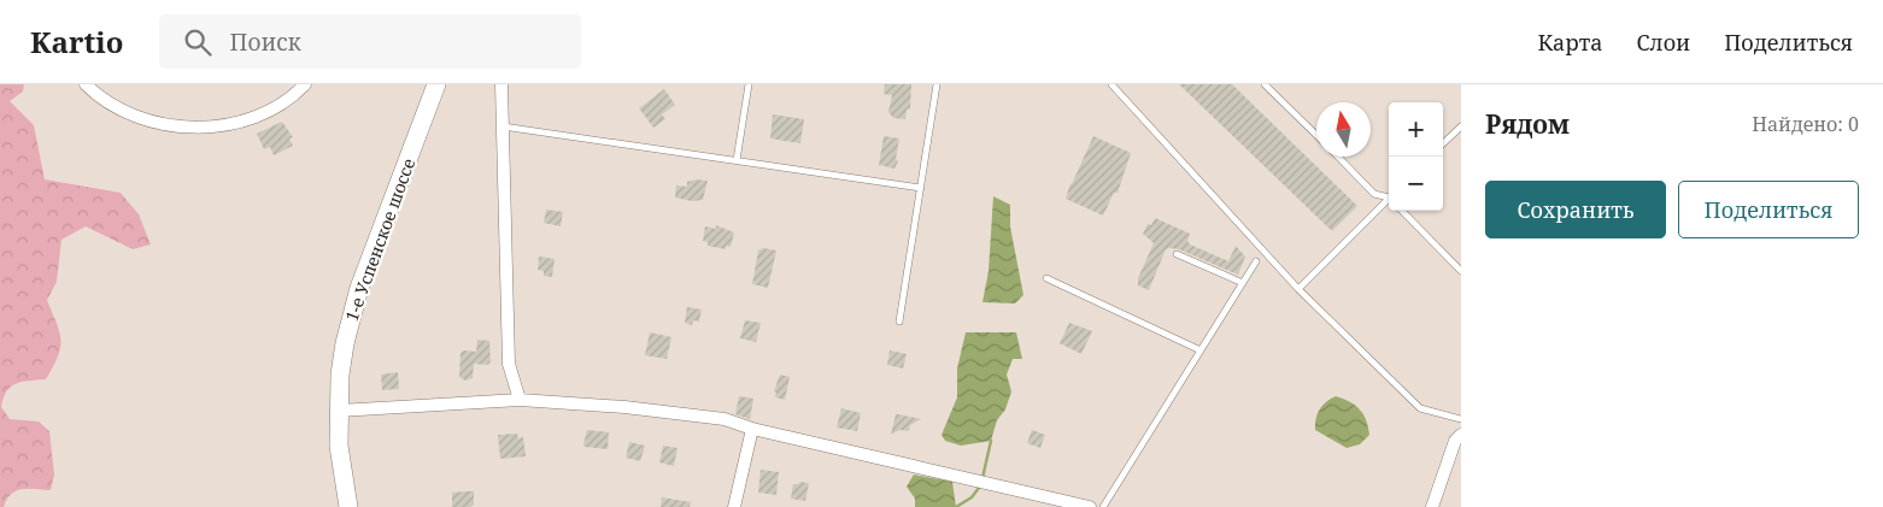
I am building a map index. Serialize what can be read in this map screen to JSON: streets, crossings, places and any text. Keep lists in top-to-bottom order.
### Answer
{
  "streets": {
    "main road": ["1-е Успенское шоссе"]
  },
  "north": "top",
  "page": {
    "header": "Kartio",
    "search": "Поиск",
    "nav": ["Карта", "Слои", "Поделиться"],
    "heading": ["Рядом", "Найдено: 0"],
    "map_buttons": ["+", "−"],
    "buttons": ["Сохранить", "Поделиться"]
  }
}
